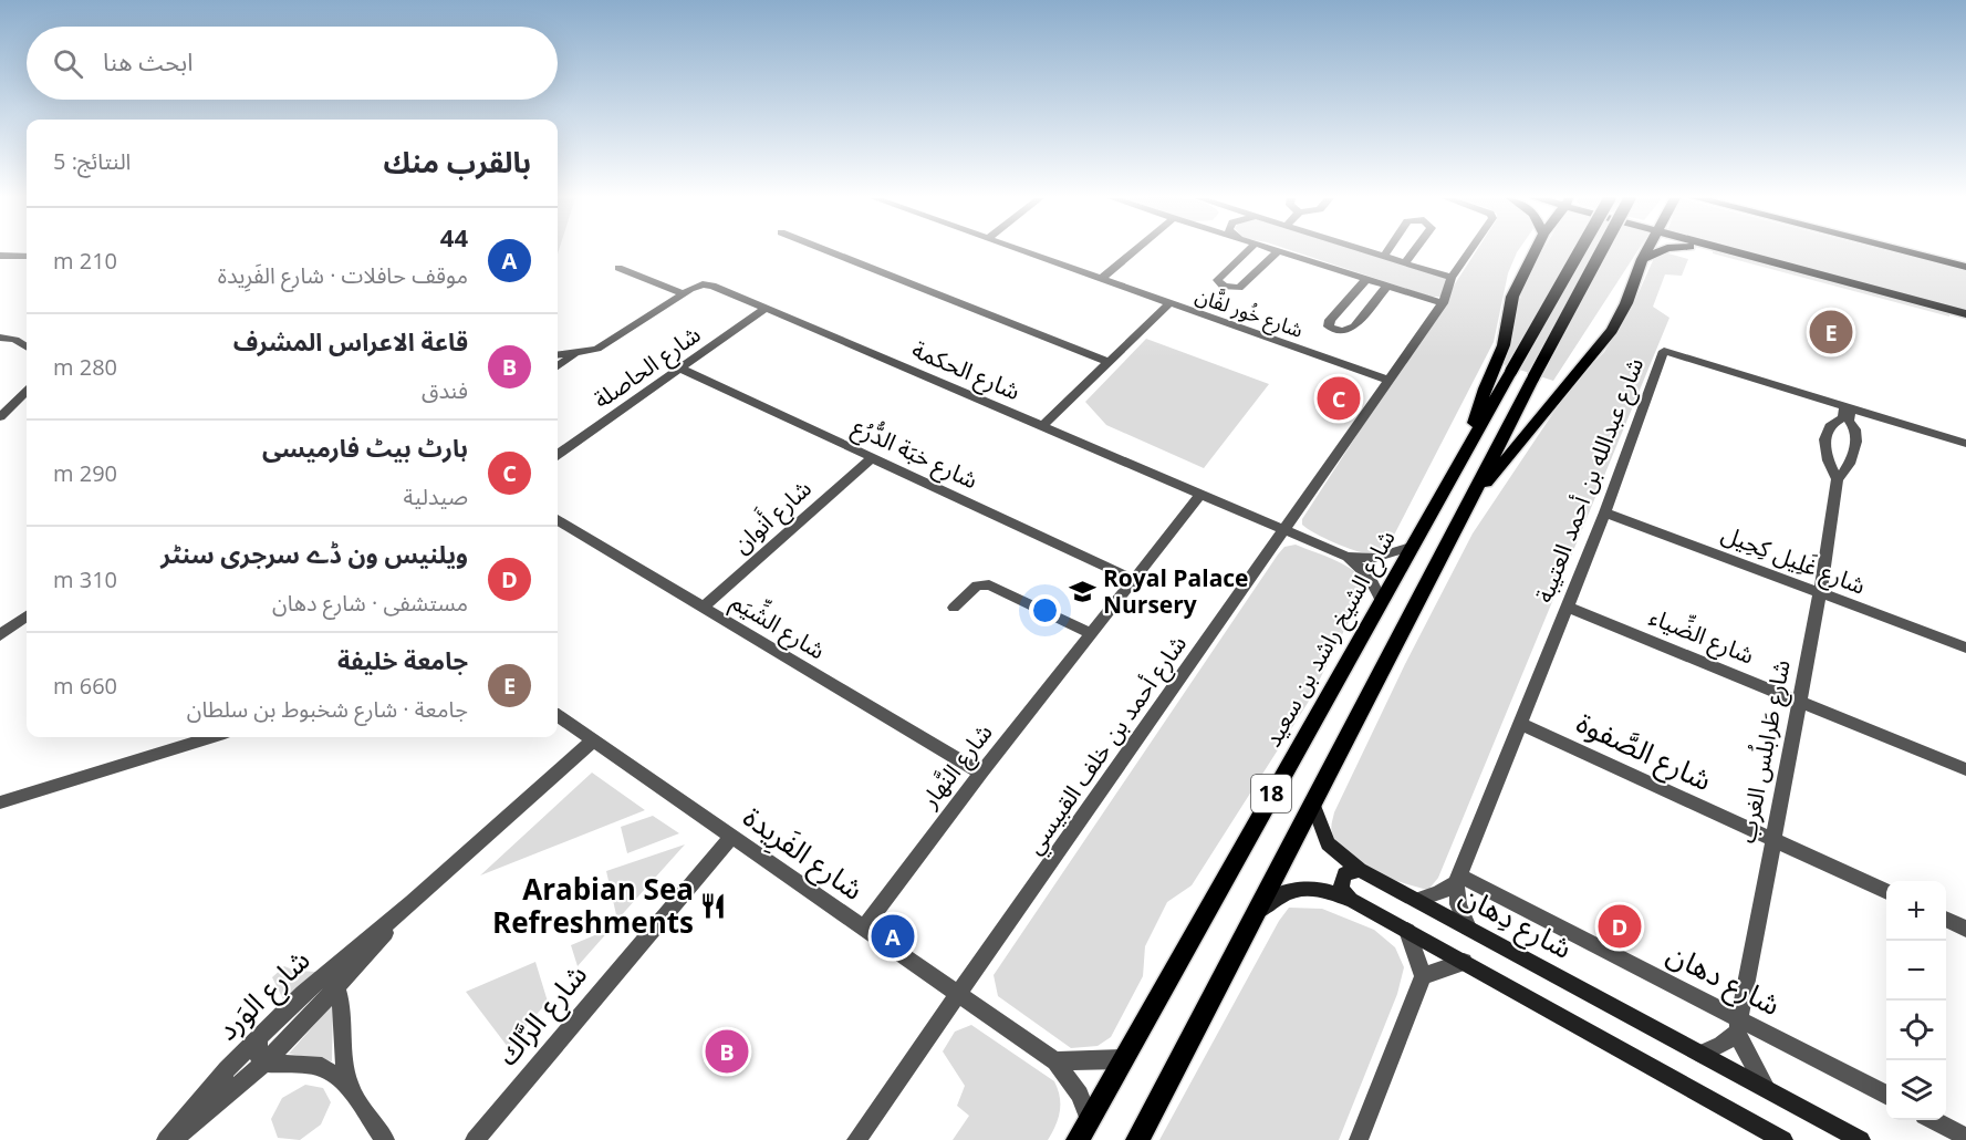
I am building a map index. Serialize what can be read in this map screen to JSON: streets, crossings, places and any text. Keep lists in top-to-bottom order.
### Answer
{
  "streets": {
    "main road": ["شارع الشيخ راشد بن سعيد", "18"],
    "street": [
      "شارع خُور لفَّان",
      "شارع الحاصلة",
      "شارع الحكمة",
      "شارع خبَة الدُّرُع",
      "شارع عبدالله بن أحمد العتيبة",
      "شارع أَنوان",
      "شارع غَلِيل كِحِيل",
      "شارع الشِّيَم",
      "شارع الضِّياء",
      "شارع أحمد بن خلف القبيسي",
      "شارع الصَّفوة",
      "شارع طَرابلُس الغرب",
      "شارع النَّهار",
      "شارع الفَرِيدة",
      "شارع دِهان",
      "شارع دهان",
      "شارع الوَرد",
      "شارع الرَّاك"
    ]
  },
  "crossings": [
    ["شارع خُور لفَّان", "شارع أحمد بن خلف القبيسي"],
    ["شارع الحاصلة", "شارع الحكمة"],
    ["شارع الحاصلة", "شارع خبَة الدُّرُع"],
    ["شارع الحكمة", "شارع الشيخ راشد بن سعيد"],
    ["شارع الحكمة", "شارع أحمد بن خلف القبيسي"],
    ["شارع الحكمة", "شارع النَّهار"],
    ["شارع خبَة الدُّرُع", "شارع أَنوان"],
    ["شارع خبَة الدُّرُع", "شارع النَّهار"],
    ["شارع عبدالله بن أحمد العتيبة", "شارع غَلِيل كِحِيل"],
    ["شارع عبدالله بن أحمد العتيبة", "شارع الضِّياء"],
    ["شارع عبدالله بن أحمد العتيبة", "شارع الصَّفوة"],
    ["شارع عبدالله بن أحمد العتيبة", "شارع طَرابلُس الغرب"],
    ["شارع عبدالله بن أحمد العتيبة", "شارع دهان"],
    ["شارع أَنوان", "شارع الشِّيَم"],
    ["شارع غَلِيل كِحِيل", "شارع طَرابلُس الغرب"],
    ["شارع الشِّيَم", "شارع النَّهار"],
    ["شارع الضِّياء", "شارع طَرابلُس الغرب"],
    ["شارع الشيخ راشد بن سعيد", "شارع الفَرِيدة"],
    ["شارع أحمد بن خلف القبيسي", "شارع الفَرِيدة"],
    ["شارع الصَّفوة", "شارع طَرابلُس الغرب"],
    ["شارع طَرابلُس الغرب", "شارع دهان"],
    ["شارع النَّهار", "شارع الفَرِيدة"],
    ["18", "شارع دِهان"],
    ["شارع الفَرِيدة", "شارع الوَرد"],
    ["شارع الفَرِيدة", "شارع الرَّاك"]
  ],
  "places": {
    "school or university": ["Royal Palace Nursery"],
    "restaurant": ["Arabian Sea Refreshments"]
  },
  "page": {
    "search": "ابحث هنا",
    "heading": ["بالقرب منك", "النتائج: 5"],
    "list": [
      {
        "mark": "A",
        "name": "44",
        "note": "موقف حافلات · شارع الفَرِيدة",
        "value": "210 m"
      },
      {
        "mark": "B",
        "name": "قاعة الاعراس المشرف",
        "note": "فندق",
        "value": "280 m"
      },
      {
        "mark": "C",
        "name": "ہارٹ بیٹ فارمیسی",
        "note": "صيدلية",
        "value": "290 m"
      },
      {
        "mark": "D",
        "name": "ویلنیس ون ڈے سرجری سنٹر",
        "note": "مستشفى · شارع دهان",
        "value": "310 m"
      },
      {
        "mark": "E",
        "name": "جامعة خليفة",
        "note": "جامعة · شارع شخبوط بن سلطان",
        "value": "660 m"
      }
    ],
    "pins": [
      "E",
      "C",
      "D",
      "A",
      "B"
    ],
    "map_buttons": ["+", "−"]
  }
}
